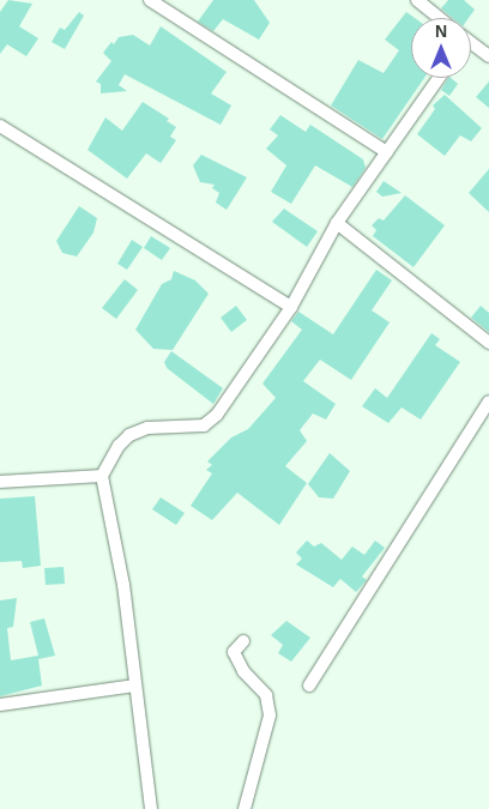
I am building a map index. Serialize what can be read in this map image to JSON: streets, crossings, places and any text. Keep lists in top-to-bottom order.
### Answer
{
  "north": "top"
}
